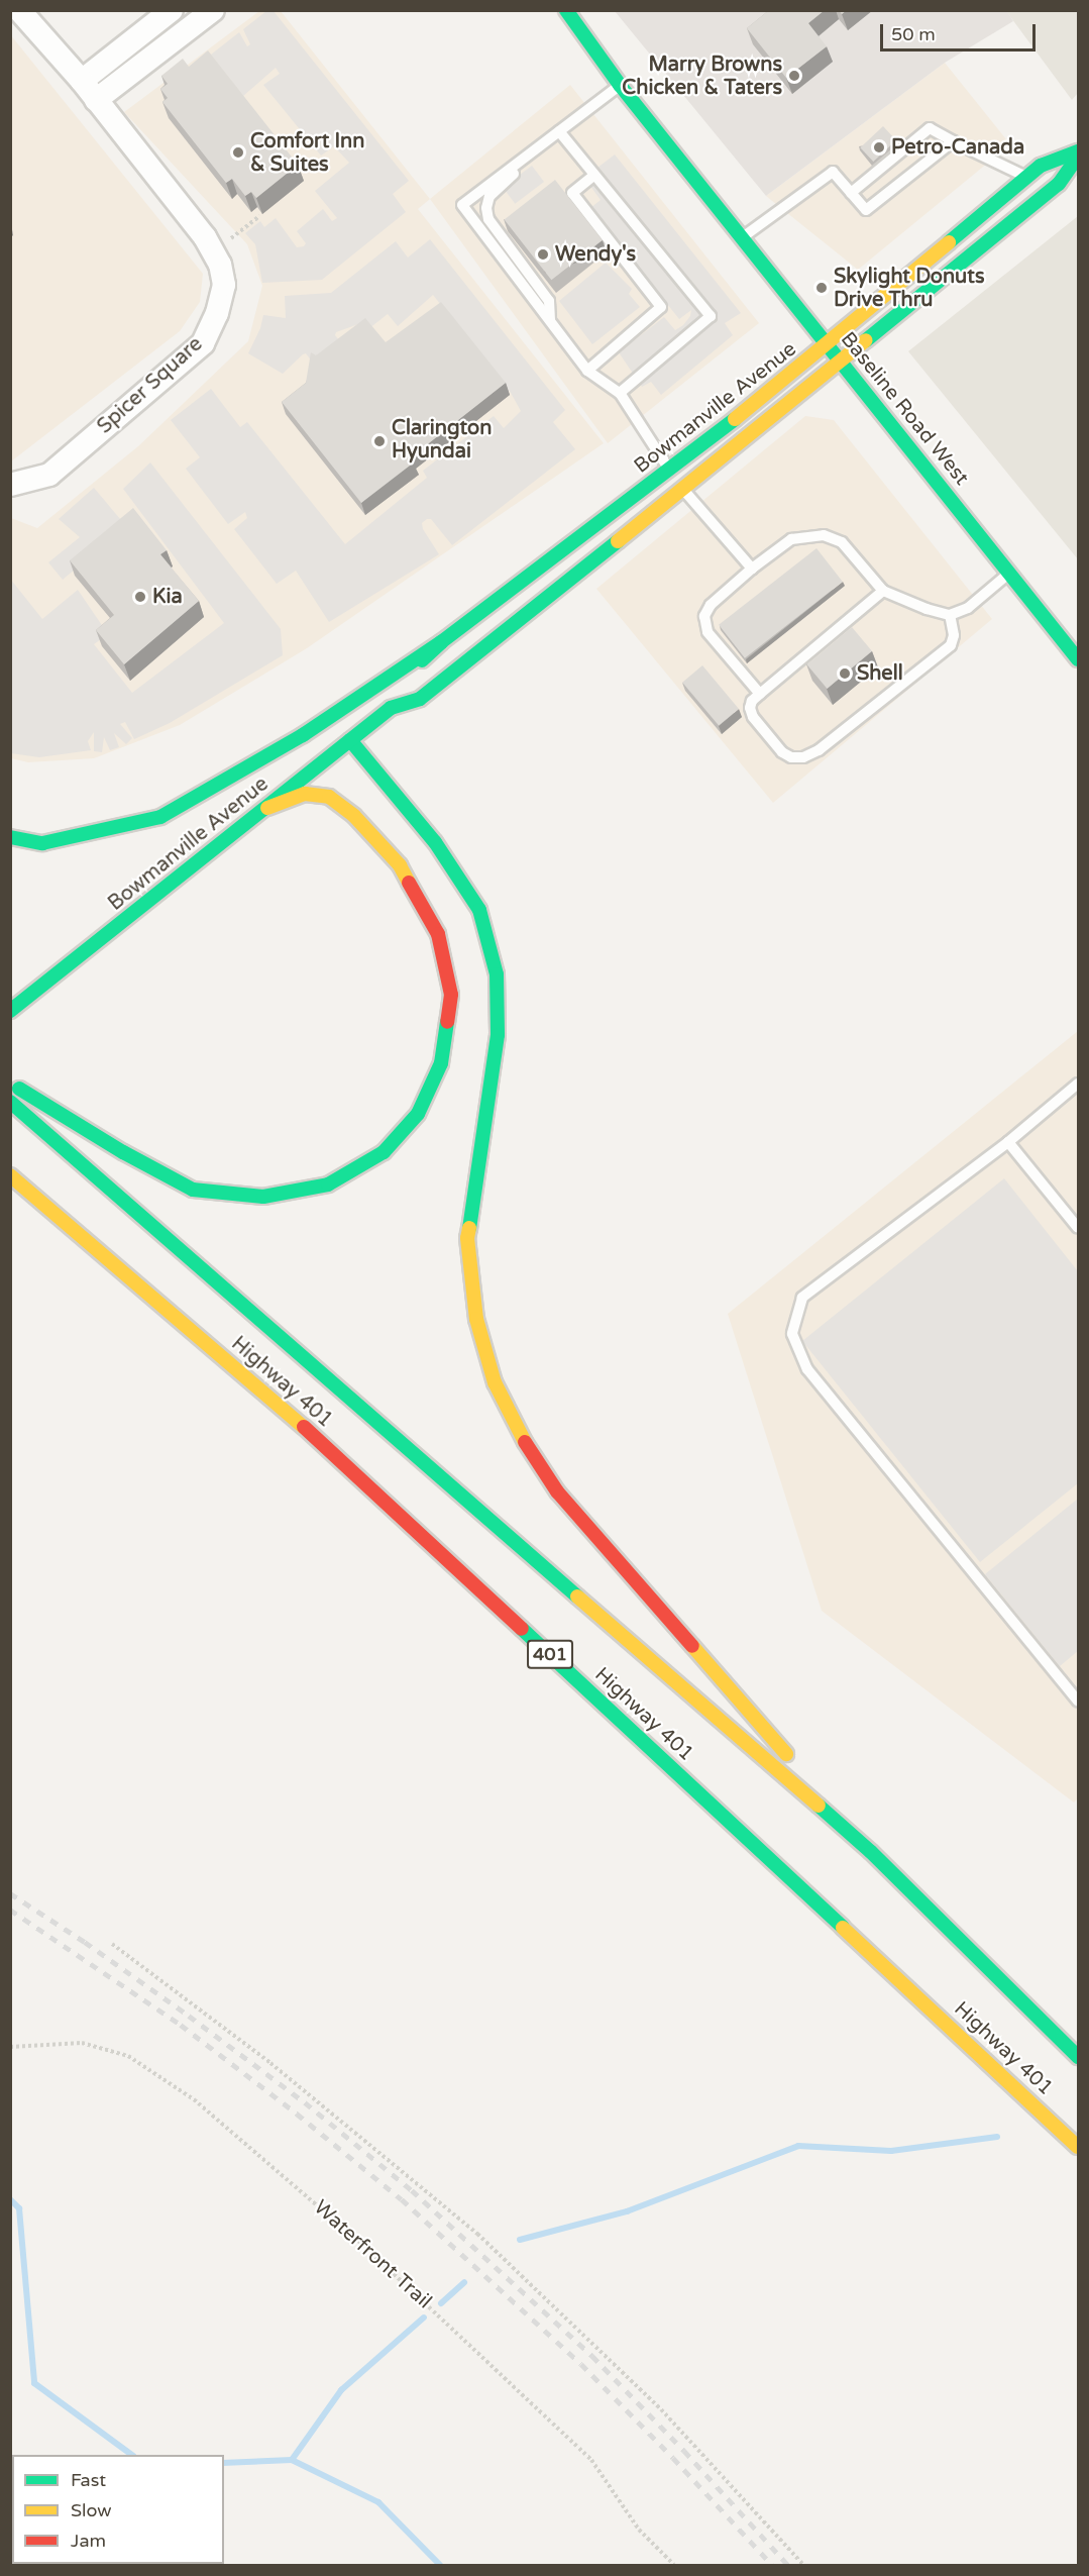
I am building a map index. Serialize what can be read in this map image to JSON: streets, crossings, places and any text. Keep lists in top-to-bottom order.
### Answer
{
  "streets": {
    "main road": [
      "Bowmanville Avenue",
      "Baseline Road West",
      "Highway 401",
      "401"
    ],
    "street": ["Spicer Square"],
    "path": ["Waterfront Trail"]
  },
  "crossings": [
    ["Bowmanville Avenue", "Baseline Road West"]
  ],
  "places": [
    "Marry Browns Chicken & Taters",
    "Petro-Canada",
    "Comfort Inn & Suites",
    "Wendy's",
    "Skylight Donuts Drive Thru",
    "Clarington Hyundai",
    "Kia",
    "Shell"
  ],
  "legend": ["Fast", "Slow", "Jam"],
  "scale_bar": "50 m"
}
